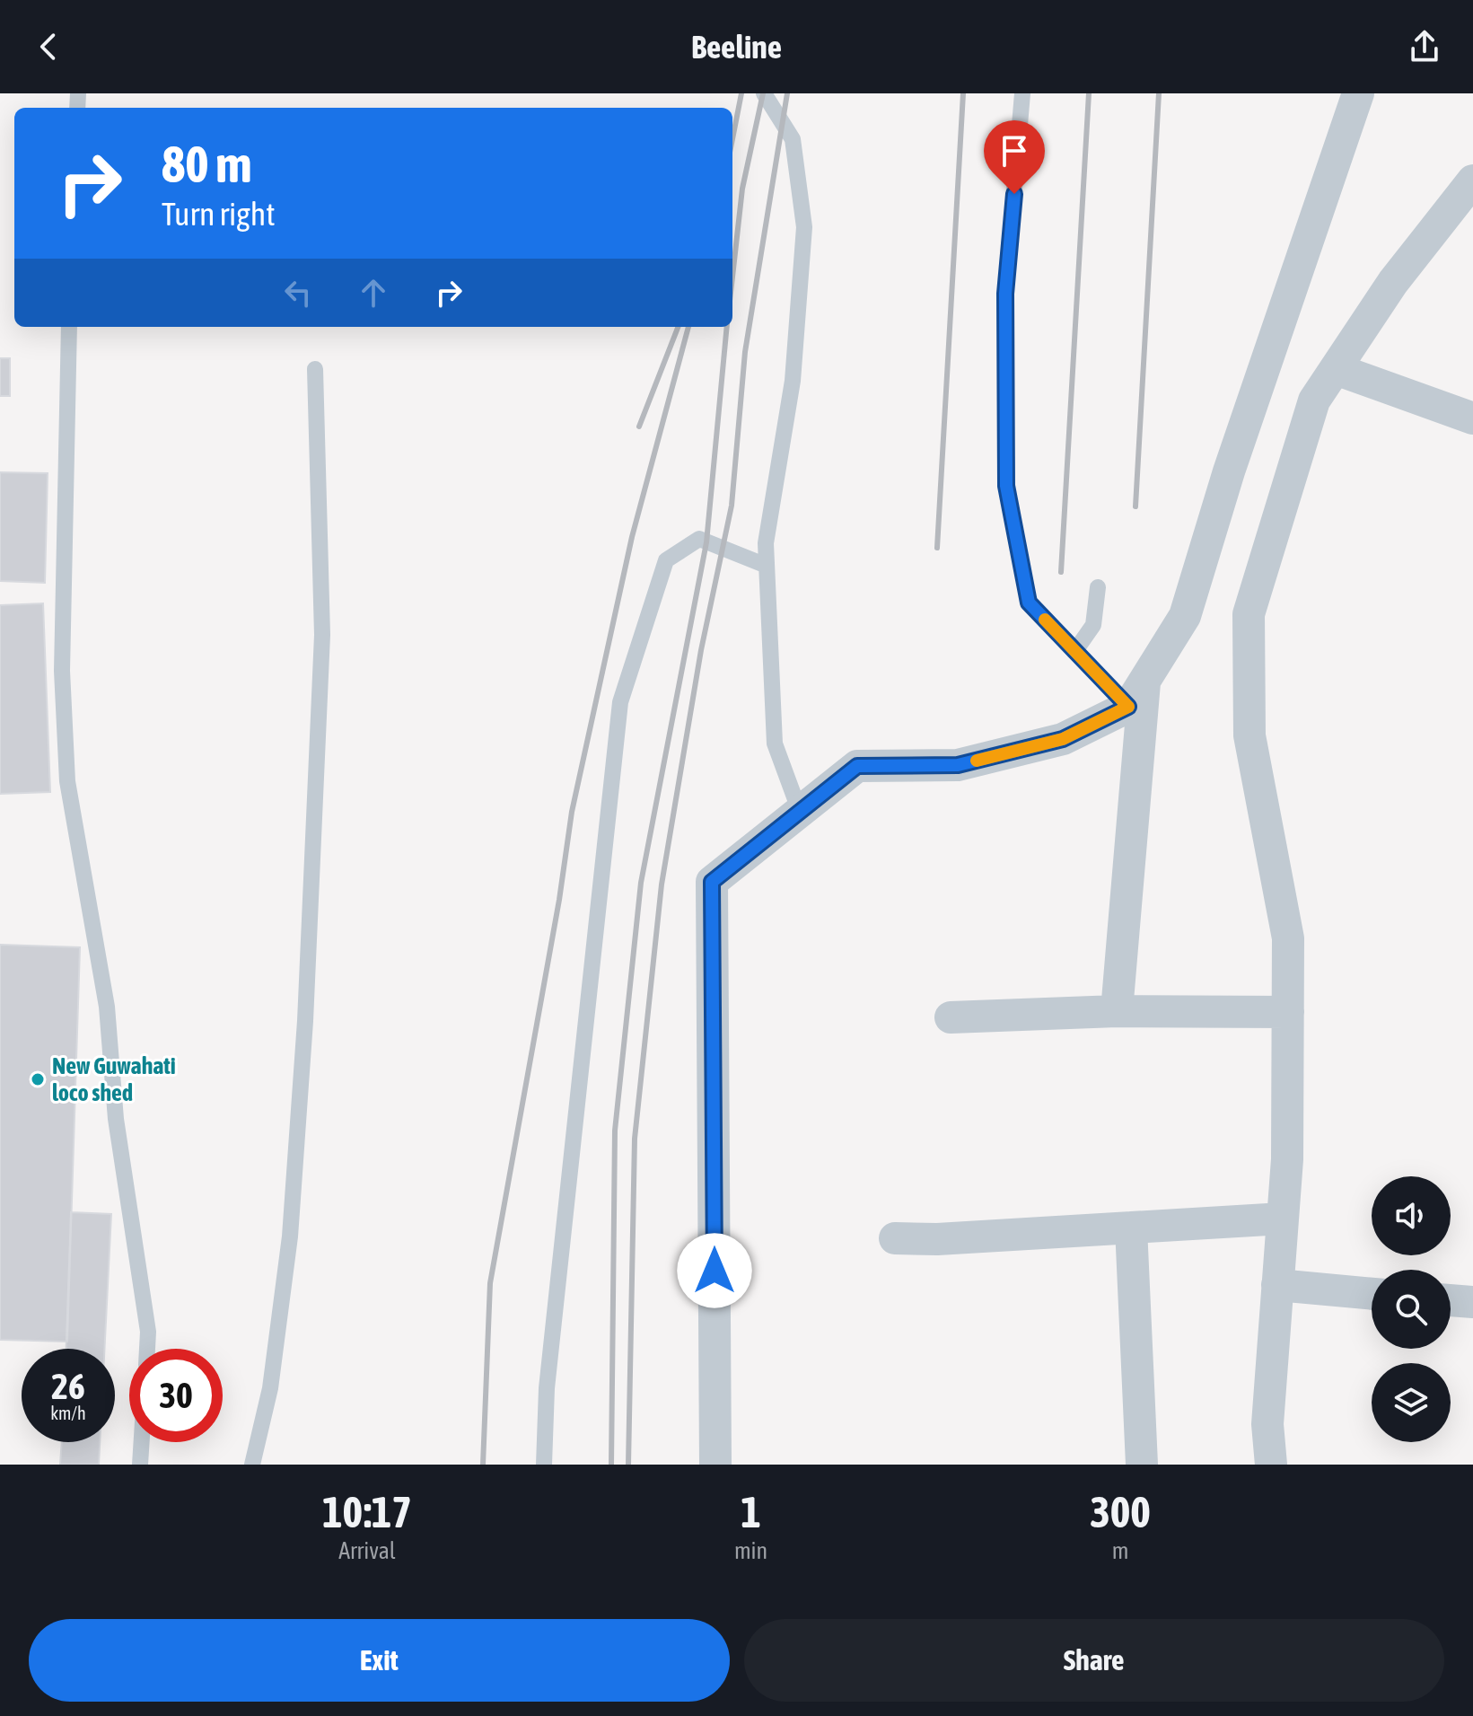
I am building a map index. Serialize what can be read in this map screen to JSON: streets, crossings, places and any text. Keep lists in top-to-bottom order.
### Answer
{
  "places": ["New Guwahati loco shed"],
  "page": {
    "header": "Beeline",
    "turn": ["80 m", "Turn right"],
    "speed": "26 km/h",
    "limit": "30",
    "eta": [
      "10:17",
      "Arrival",
      "1",
      "min",
      "300",
      "m"
    ],
    "buttons": ["Exit", "Share"]
  }
}
